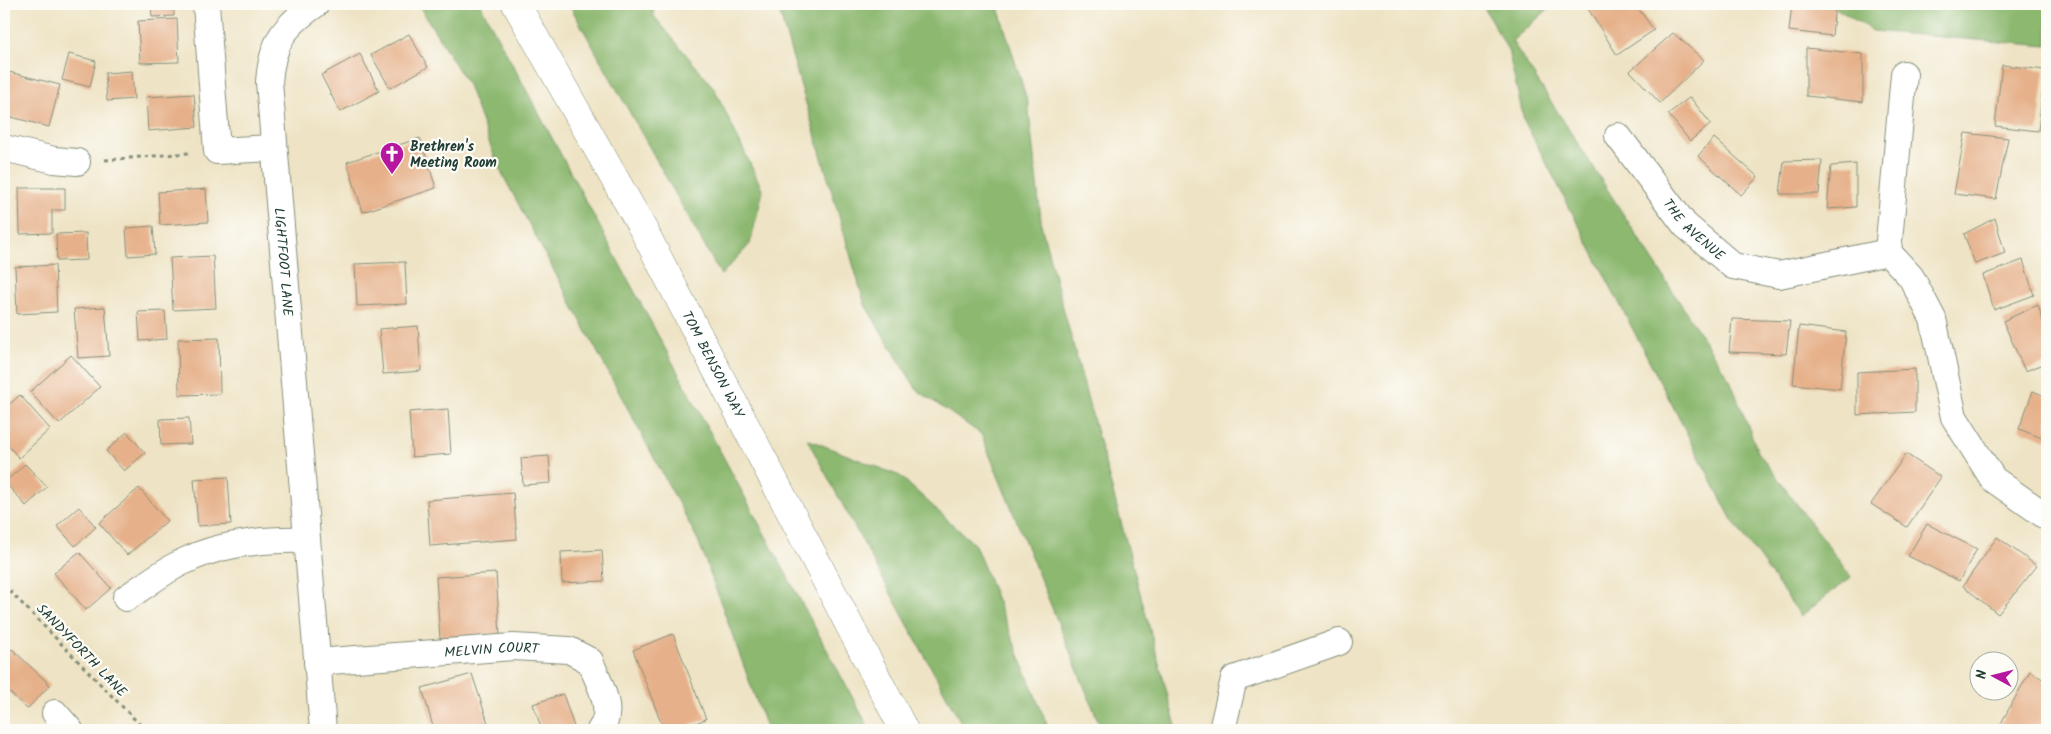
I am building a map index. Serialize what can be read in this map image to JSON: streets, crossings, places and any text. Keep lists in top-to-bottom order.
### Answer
{
  "streets": {
    "main road": ["TOM BENSON WAY"],
    "street": ["THE AVENUE", "LIGHTFOOT LANE", "MELVIN COURT"],
    "path": ["SANDYFORTH LANE"]
  },
  "crossings": [
    ["LIGHTFOOT LANE", "MELVIN COURT"]
  ],
  "places": {
    "church": ["Brethren's Meeting Room"]
  },
  "north": "left"
}
